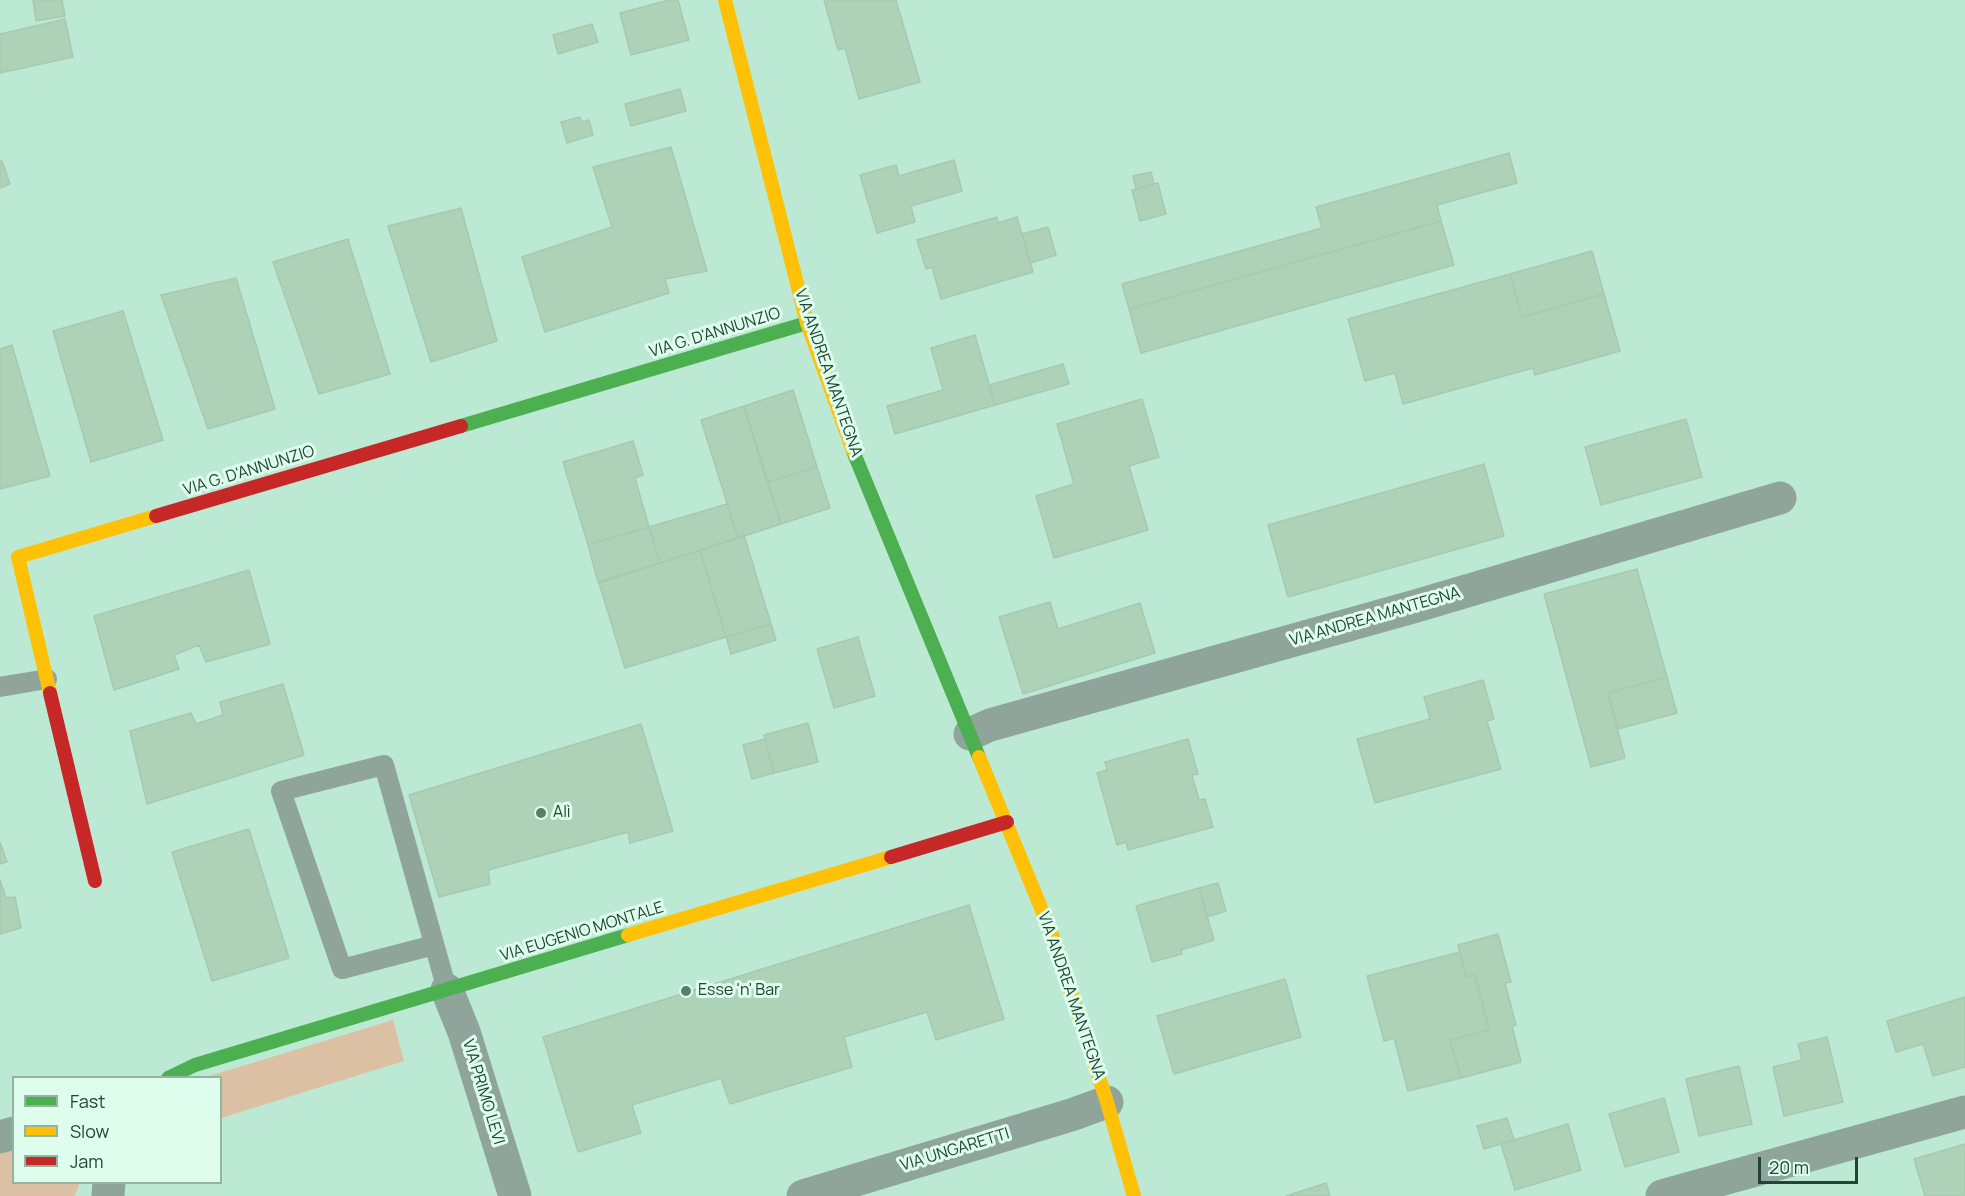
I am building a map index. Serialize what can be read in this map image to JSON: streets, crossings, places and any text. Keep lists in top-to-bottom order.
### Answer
{
  "streets": {
    "street": [
      "VIA G. D'ANNUNZIO",
      "VIA ANDREA MANTEGNA",
      "VIA EUGENIO MONTALE",
      "VIA PRIMO LEVI",
      "VIA UNGARETTI"
    ]
  },
  "crossings": [
    ["VIA G. D'ANNUNZIO", "VIA ANDREA MANTEGNA"],
    ["VIA ANDREA MANTEGNA", "VIA EUGENIO MONTALE"],
    ["VIA ANDREA MANTEGNA", "VIA UNGARETTI"],
    ["VIA EUGENIO MONTALE", "VIA PRIMO LEVI"]
  ],
  "places": ["Alì", "Esse 'n' Bar"],
  "legend": ["Fast", "Slow", "Jam"],
  "scale_bar": "20 m"
}
